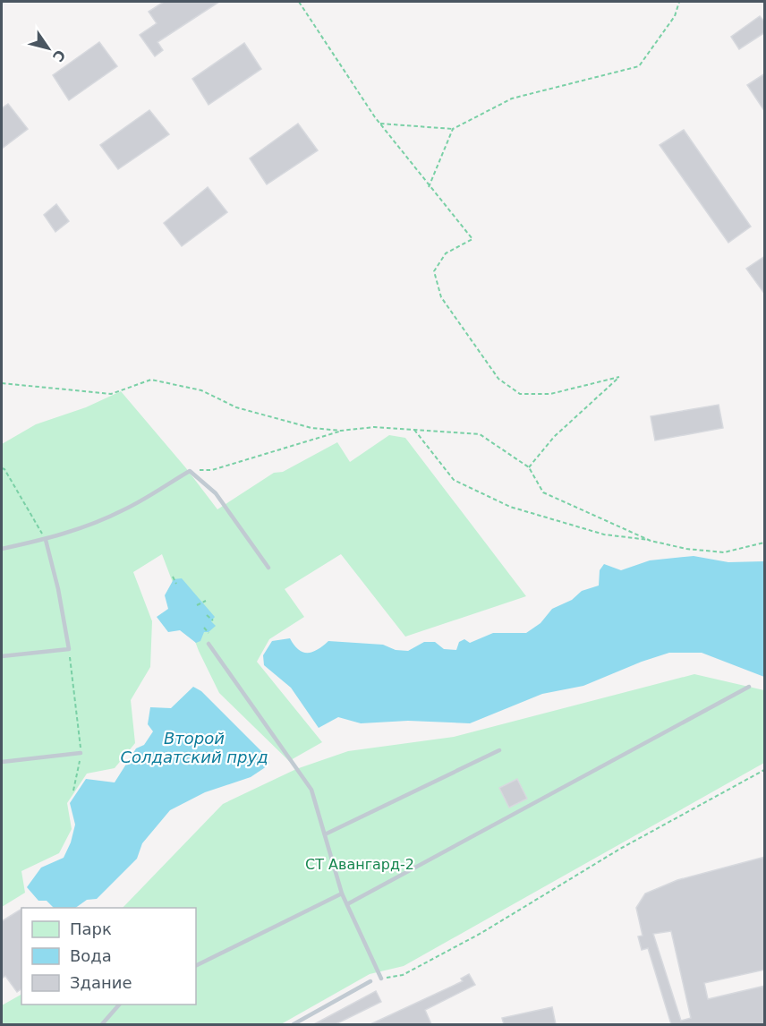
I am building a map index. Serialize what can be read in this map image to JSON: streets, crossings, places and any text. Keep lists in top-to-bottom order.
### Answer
{
  "water": ["Второй Солдатский пруд"],
  "parks": ["СТ Авангард-2"],
  "legend": ["Парк", "Вода", "Здание"],
  "north": "bottom right"
}
